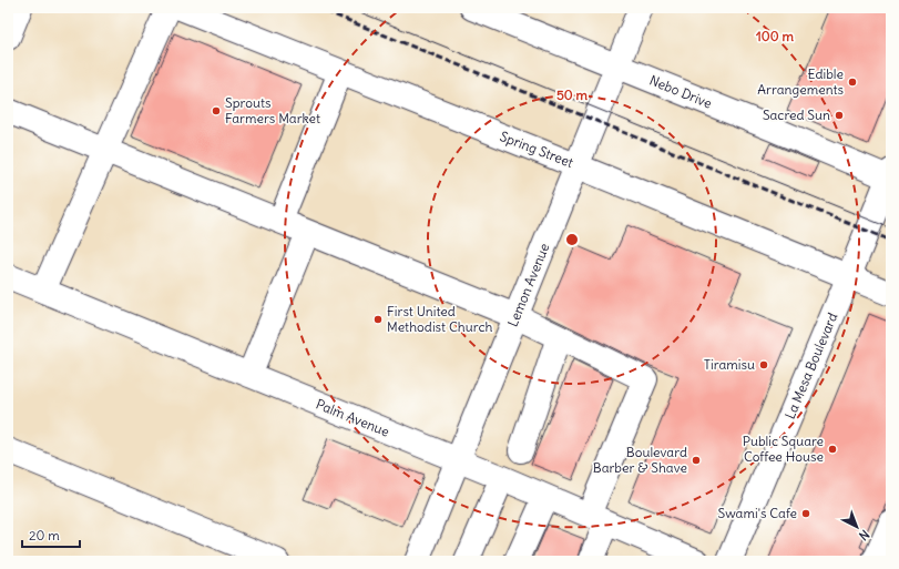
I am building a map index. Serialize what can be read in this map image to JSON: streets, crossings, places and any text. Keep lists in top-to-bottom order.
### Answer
{
  "streets": {
    "main road": [
      "Nebo Drive",
      "Spring Street",
      "Lemon Avenue",
      "La Mesa Boulevard",
      "Palm Avenue"
    ]
  },
  "crossings": [
    ["Nebo Drive", "Lemon Avenue"],
    ["Nebo Drive", "La Mesa Boulevard"],
    ["Spring Street", "Lemon Avenue"],
    ["Spring Street", "La Mesa Boulevard"],
    ["Lemon Avenue", "Palm Avenue"]
  ],
  "places": [
    "Edible Arrangements",
    "Sprouts Farmers Market",
    "Sacred Sun",
    "First United Methodist Church",
    "Tiramisu",
    "Public Square Coffee House",
    "Boulevard Barber & Shave",
    "Swami's Cafe"
  ],
  "scale_bar": "20 m",
  "north": "bottom right",
  "rings": ["100 m", "50 m"]
}
